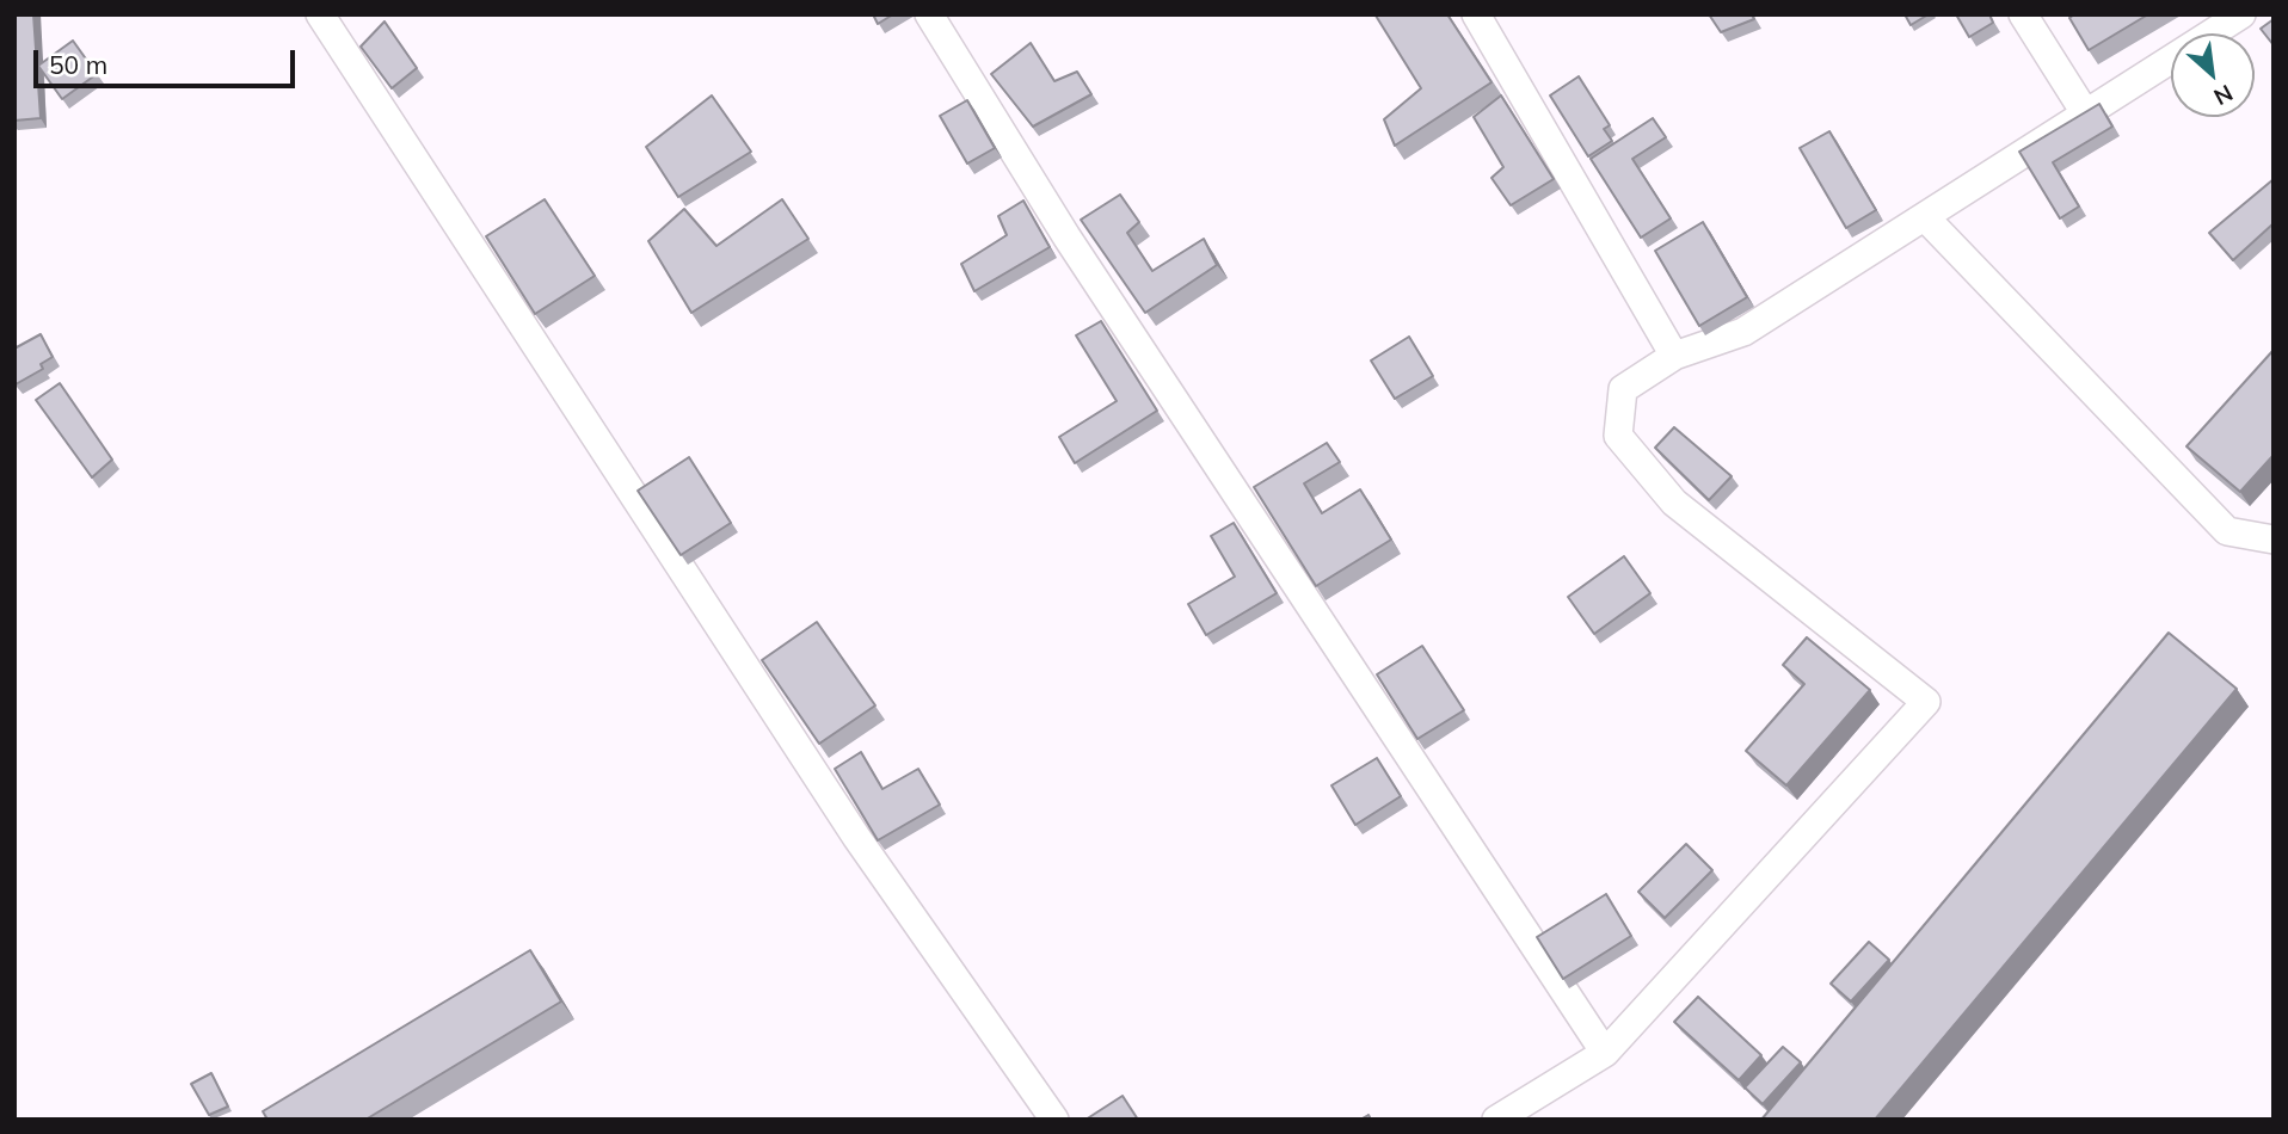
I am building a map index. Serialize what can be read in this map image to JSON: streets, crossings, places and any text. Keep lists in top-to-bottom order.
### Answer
{
  "scale_bar": "50 m",
  "north": "bottom right"
}
